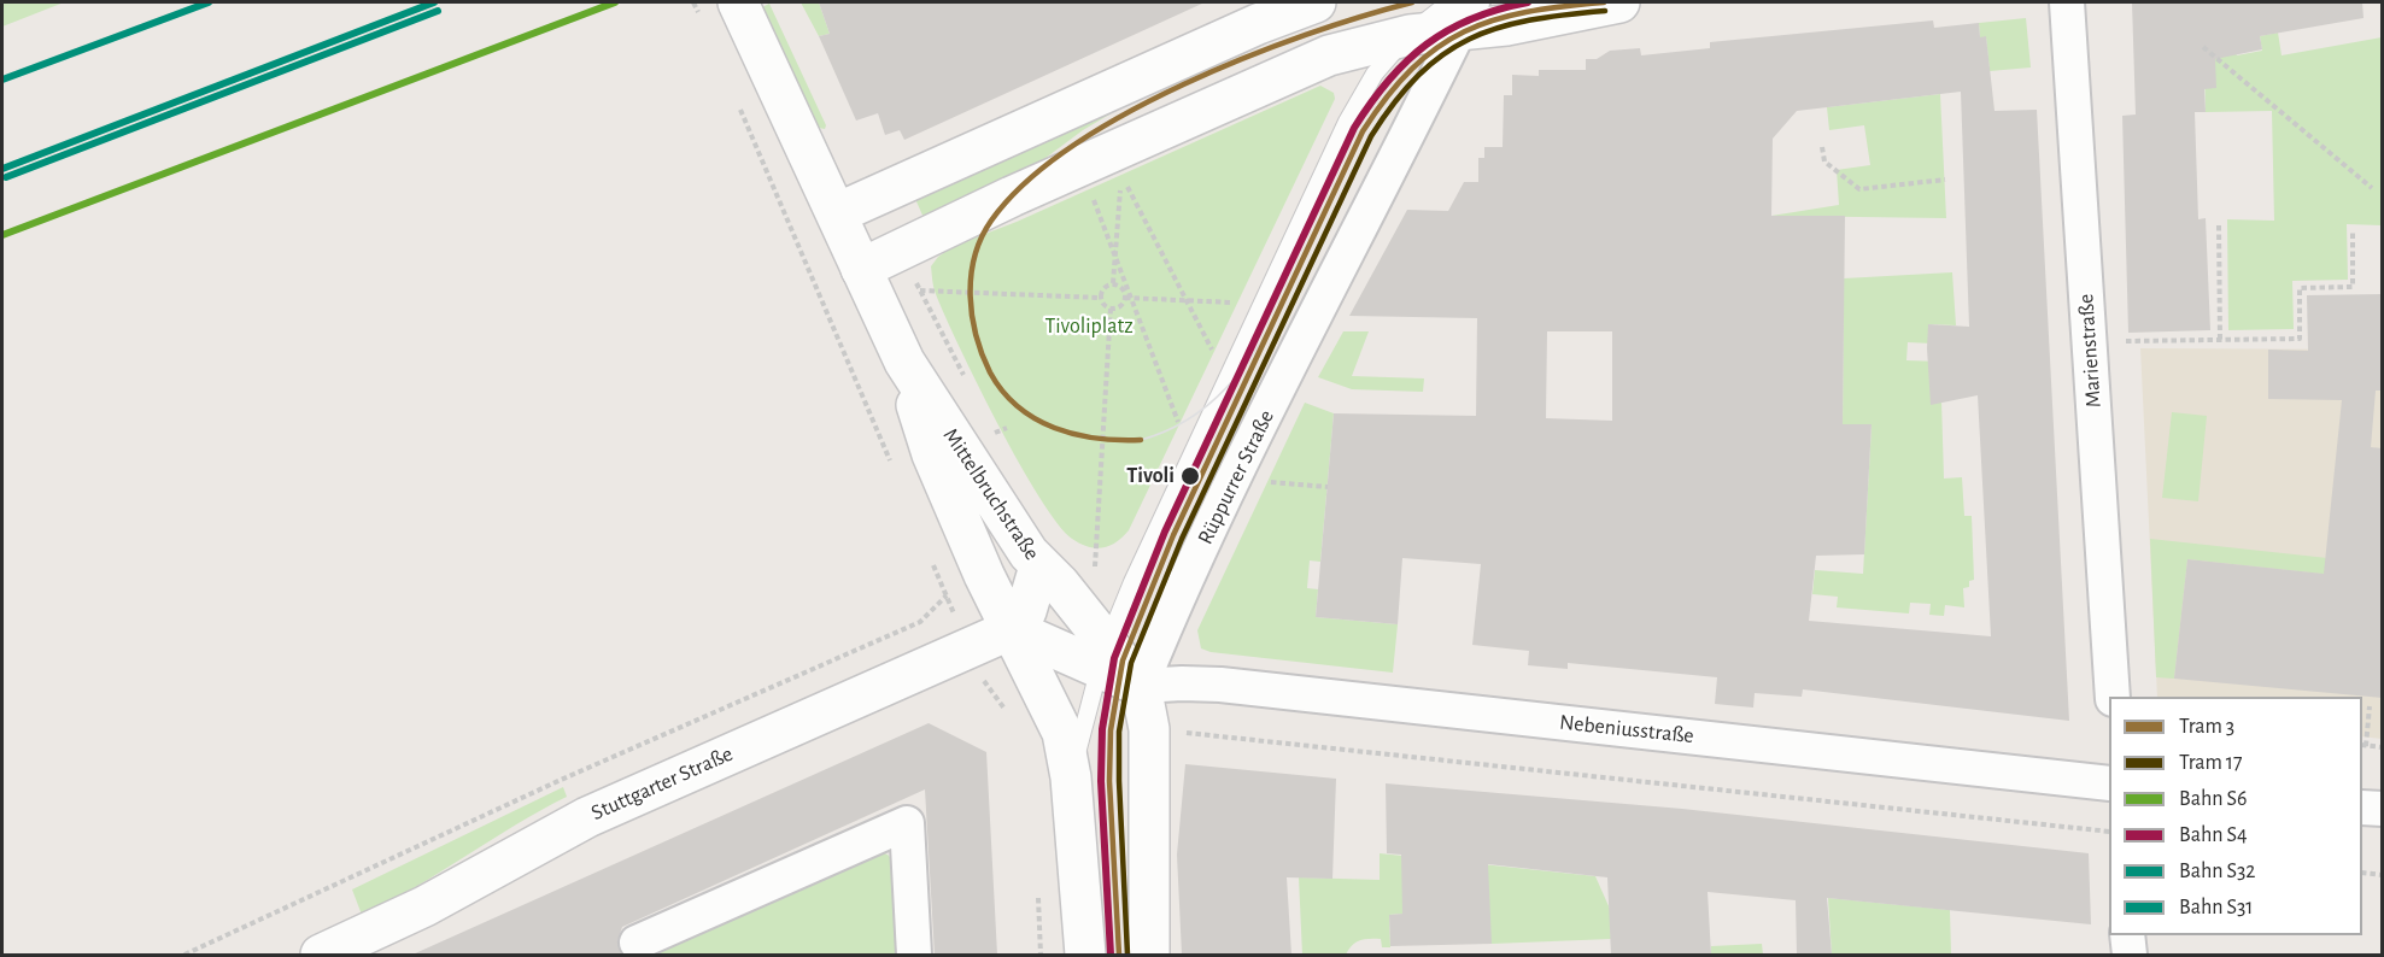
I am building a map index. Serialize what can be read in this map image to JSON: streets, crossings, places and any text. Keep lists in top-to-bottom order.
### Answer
{
  "streets": {
    "main road": ["Mittelbruchstraße", "Stuttgarter Straße"],
    "street": ["Marienstraße", "Rüppurrer Straße", "Nebeniusstraße"]
  },
  "crossings": [
    ["Rüppurrer Straße", "Nebeniusstraße"],
    ["Mittelbruchstraße", "Stuttgarter Straße"]
  ],
  "parks": ["Tivoliplatz"],
  "places": ["Tivoli"],
  "lines": [
    "tram line 3",
    "rail line S6",
    "rail line S4",
    "rail line S32",
    "tram line 17",
    "rail line S31"
  ],
  "legend": [
    "Tram 3",
    "Tram 17",
    "Bahn S6",
    "Bahn S4",
    "Bahn S32",
    "Bahn S31"
  ]
}
